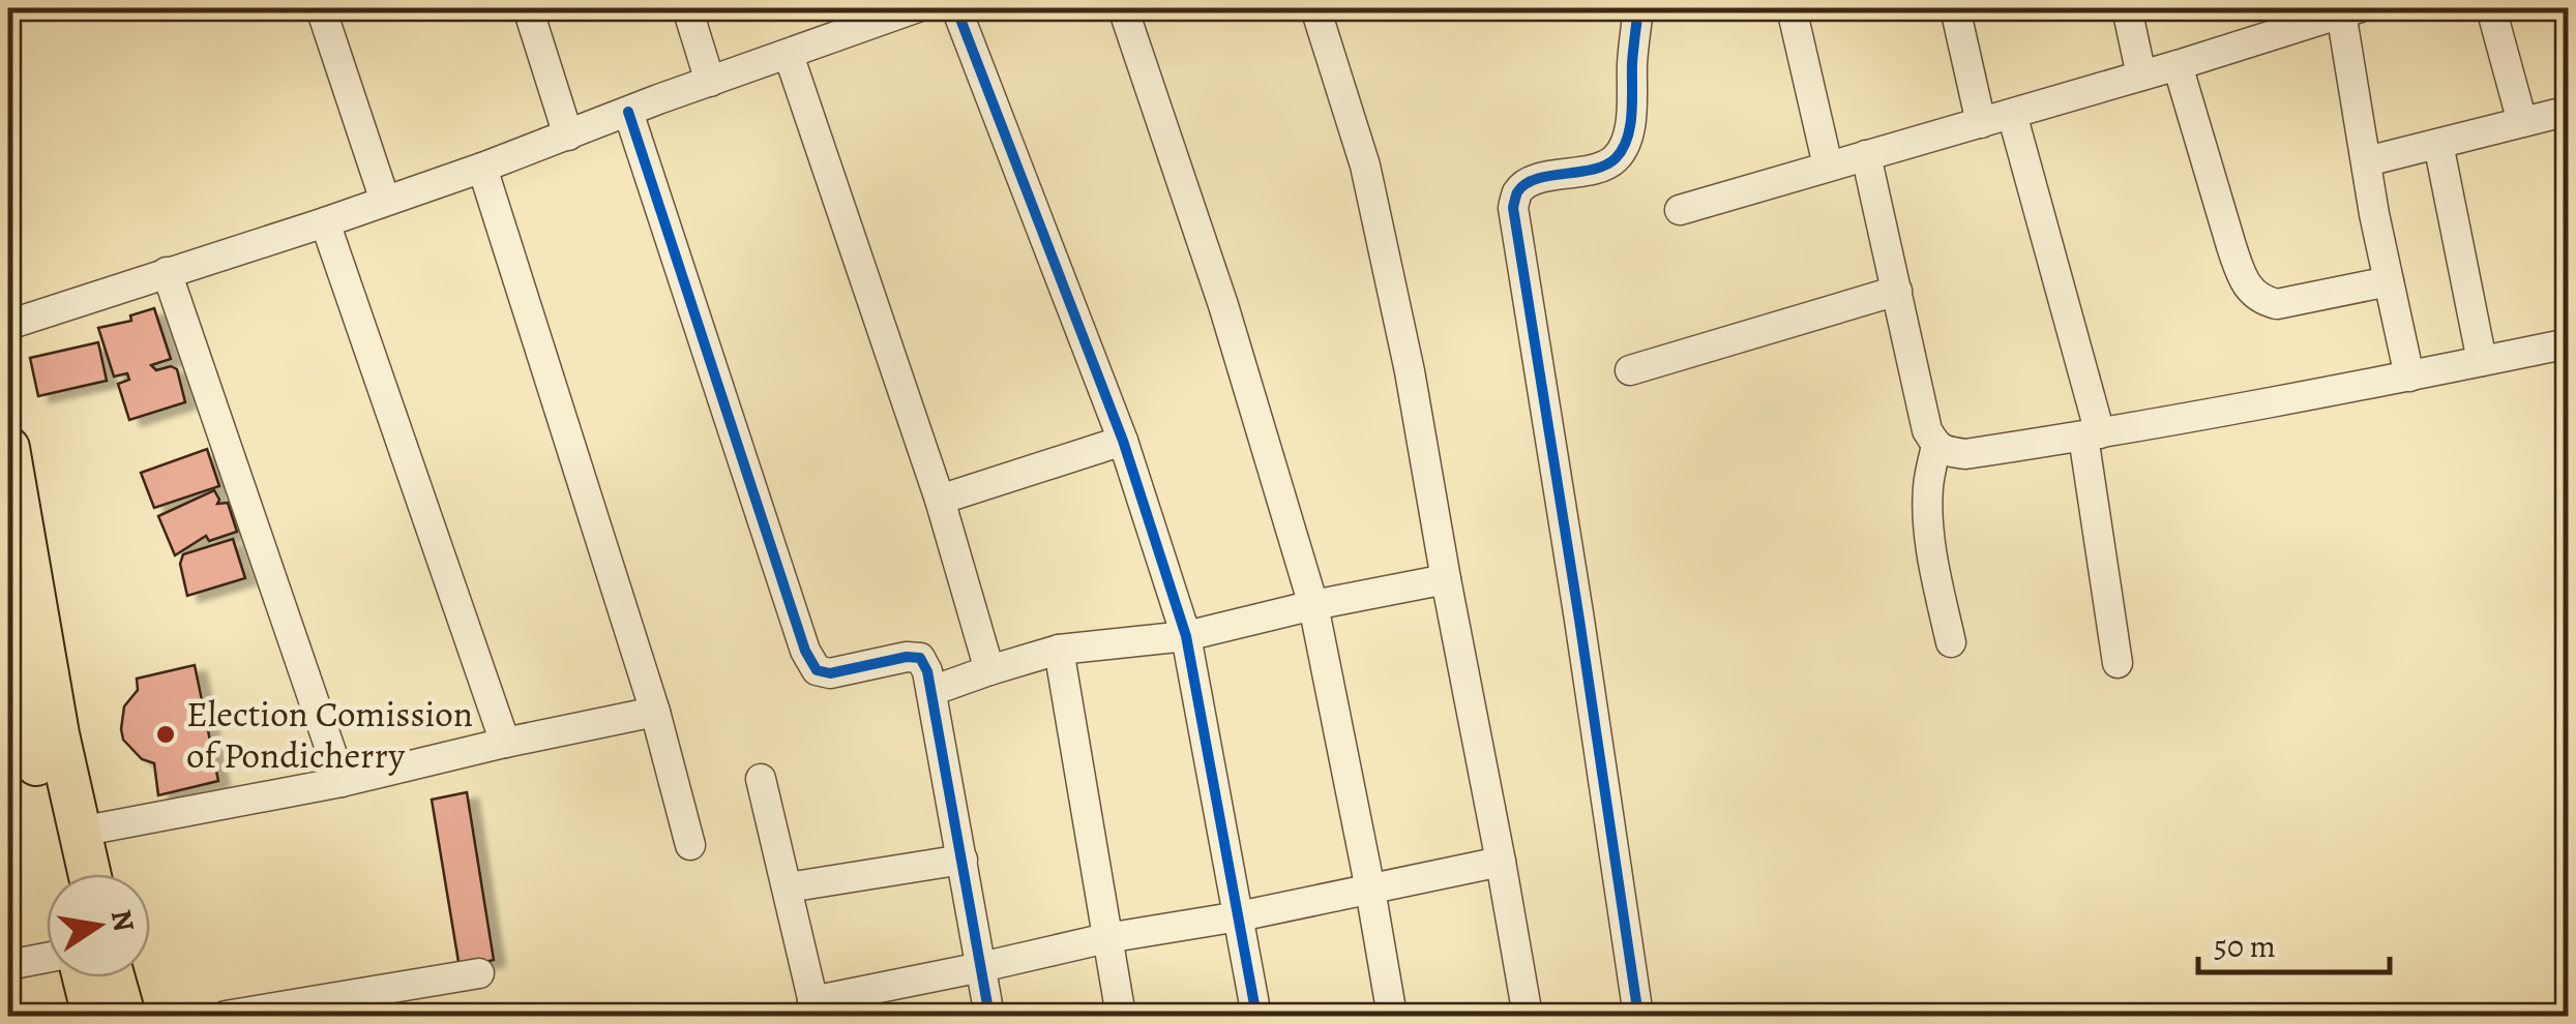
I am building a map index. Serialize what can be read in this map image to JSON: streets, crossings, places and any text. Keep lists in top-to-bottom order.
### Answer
{
  "places": ["Election Comission of Pondicherry"],
  "scale_bar": "50 m",
  "north": "right"
}
